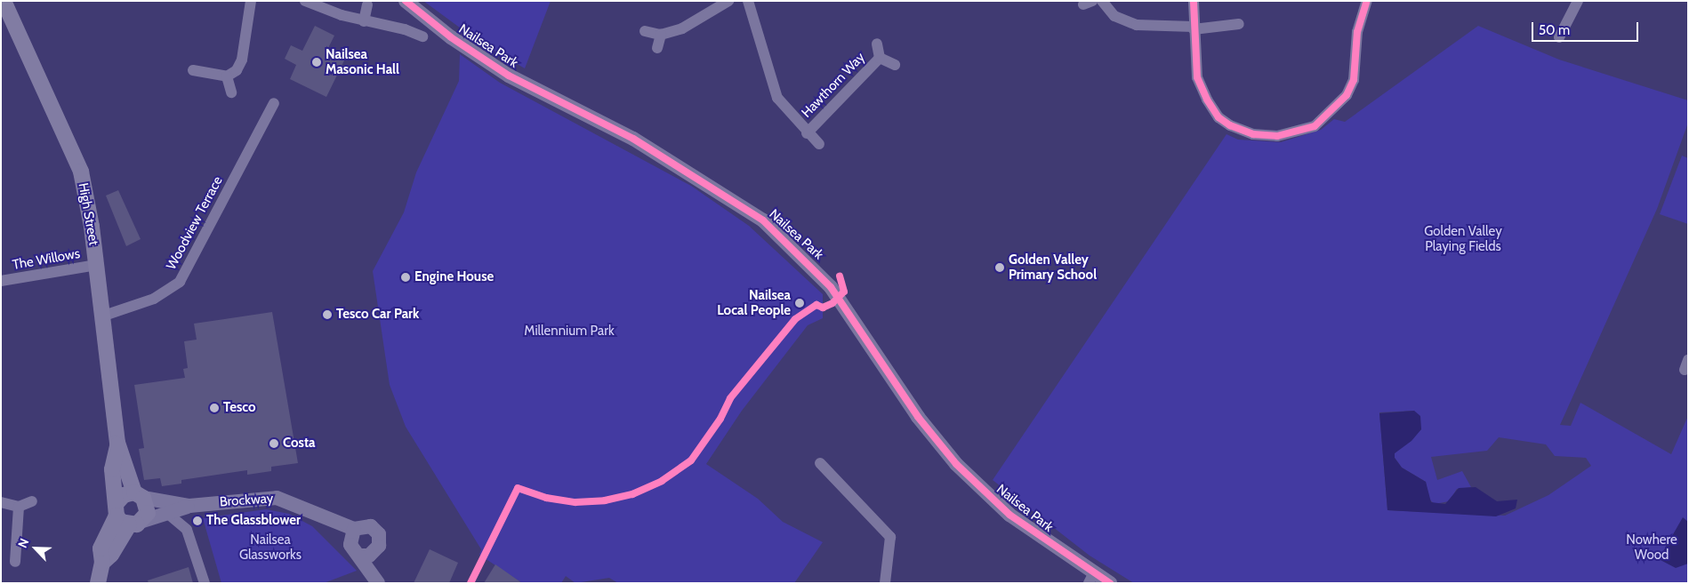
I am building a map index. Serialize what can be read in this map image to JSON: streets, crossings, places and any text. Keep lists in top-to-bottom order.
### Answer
{
  "streets": {
    "main road": ["High Street"],
    "street": [
      "Nailsea Park",
      "Hawthorn Way",
      "Woodview Terrace",
      "The Willows",
      "Brockway"
    ]
  },
  "crossings": [
    ["High Street", "Woodview Terrace"],
    ["High Street", "The Willows"],
    ["High Street", "Brockway"]
  ],
  "parks": [
    "Golden Valley Playing Fields",
    "Millennium Park",
    "Nailsea Glassworks",
    "Nowhere Wood"
  ],
  "places": [
    "Nailsea Masonic Hall",
    "Golden Valley Primary School",
    "Engine House",
    "Nailsea Local People",
    "Tesco Car Park",
    "Tesco",
    "Costa",
    "The Glassblower"
  ],
  "scale_bar": "50 m",
  "north": "top left"
}
